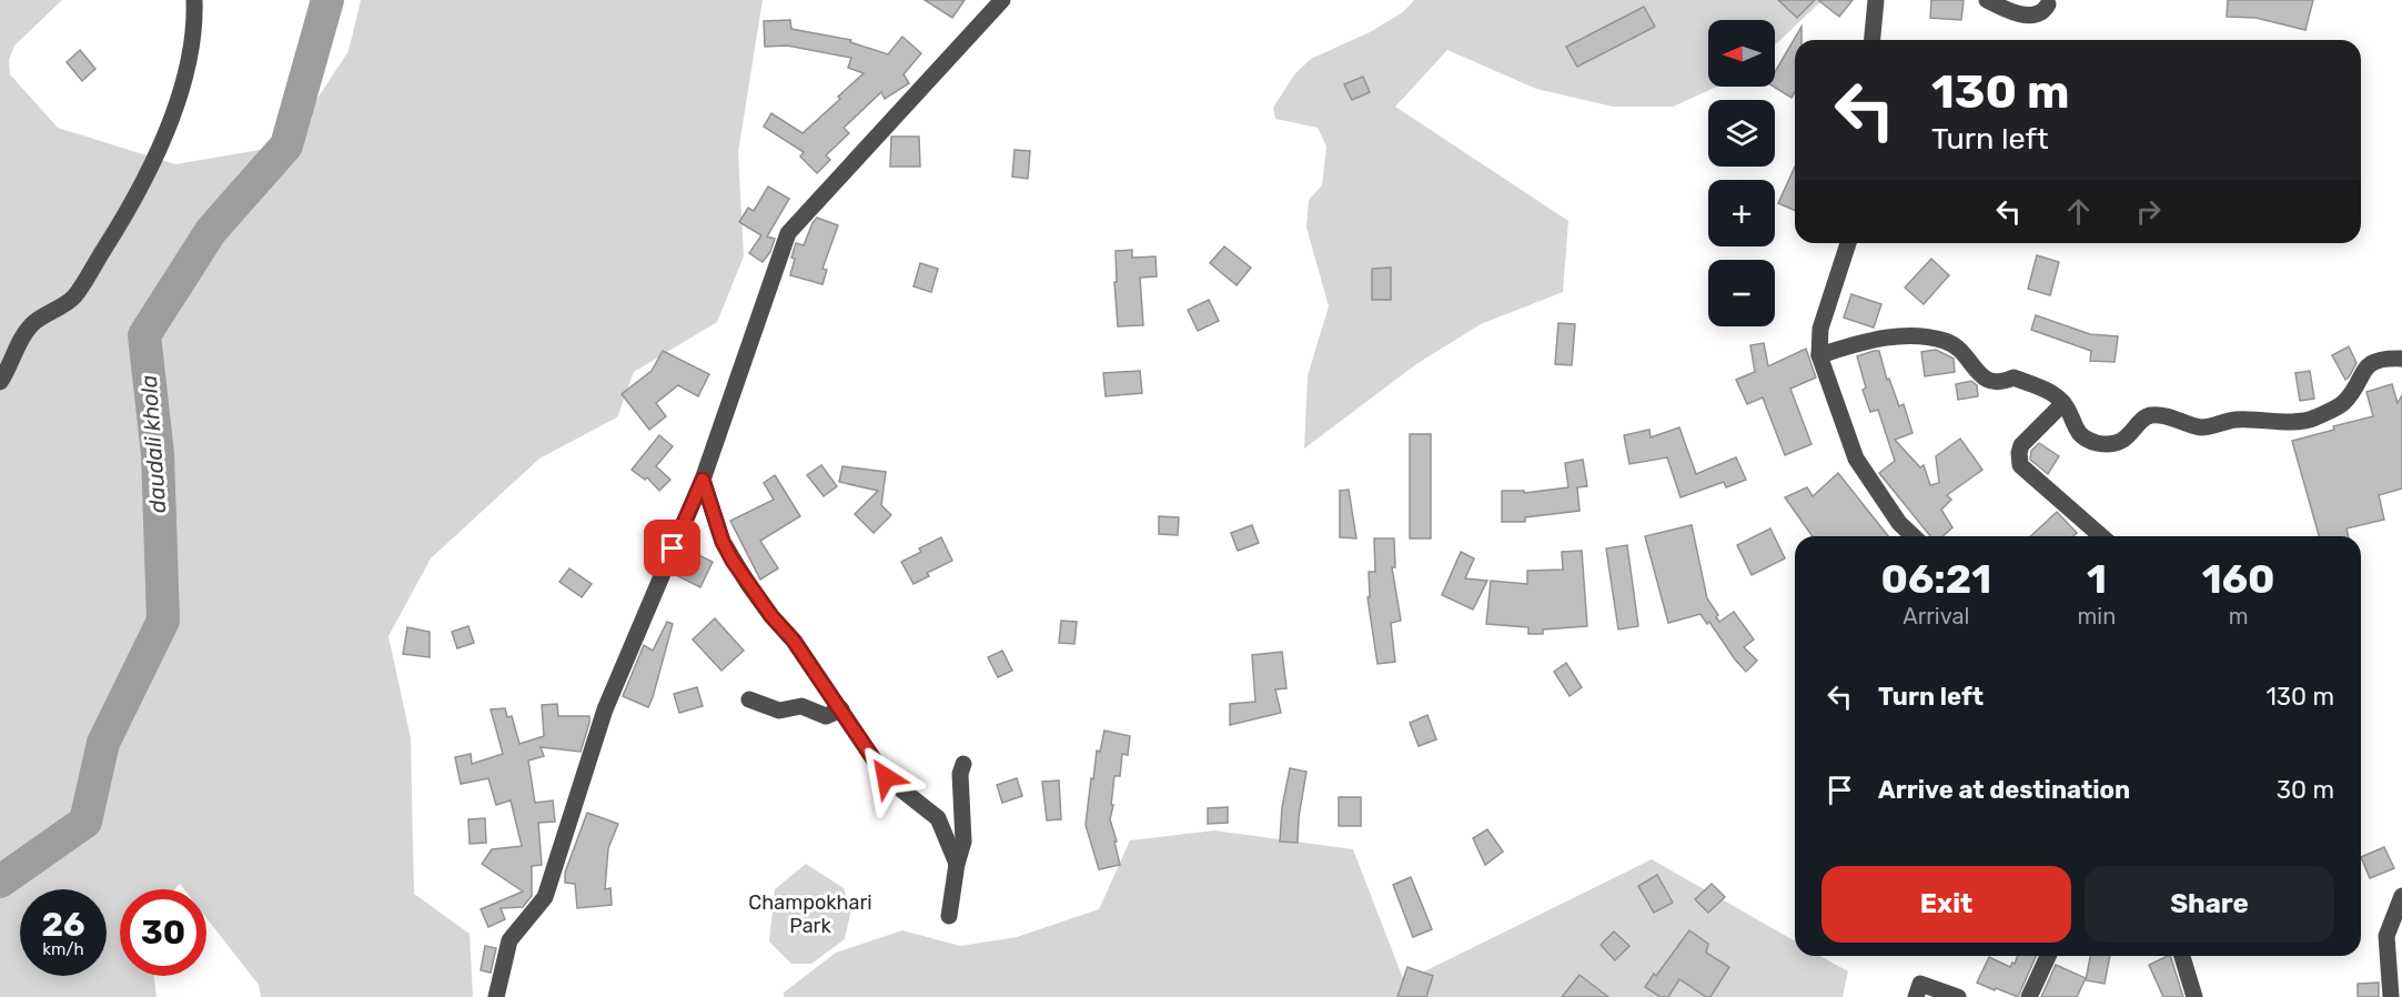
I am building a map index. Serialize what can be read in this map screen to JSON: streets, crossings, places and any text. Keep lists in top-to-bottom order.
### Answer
{
  "water": ["daudali khola"],
  "parks": ["Champokhari Park"],
  "north": "left",
  "page": {
    "map_buttons": ["+", "−"],
    "turn": ["130 m", "Turn left"],
    "eta": [
      "06:21",
      "Arrival",
      "1",
      "min",
      "160",
      "m"
    ],
    "list": [
      {
        "name": "Turn left",
        "value": "130 m"
      },
      {
        "name": "Arrive at destination",
        "value": "30 m"
      }
    ],
    "buttons": ["Exit", "Share"],
    "speed": "26 km/h",
    "limit": "30"
  }
}
